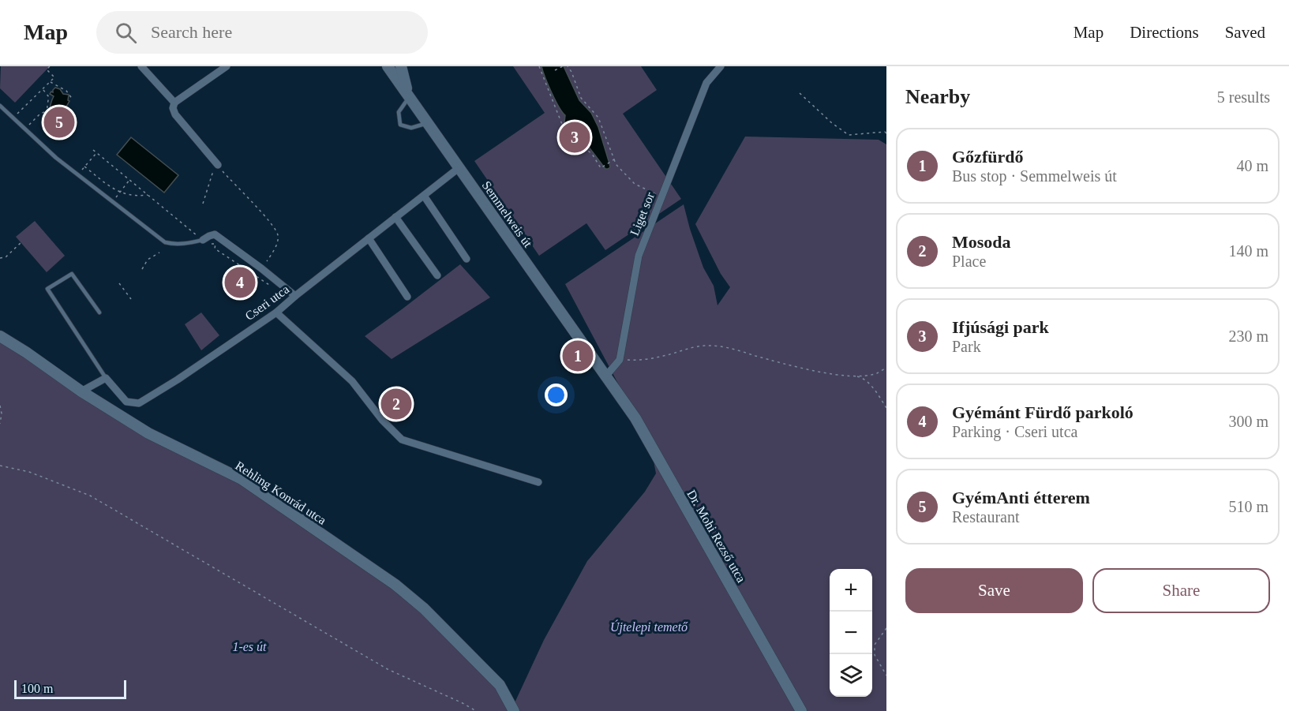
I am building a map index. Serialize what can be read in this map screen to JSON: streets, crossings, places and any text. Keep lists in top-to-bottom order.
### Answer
{
  "streets": {
    "street": [
      "Semmelweis út",
      "Liget sor",
      "Cseri utca",
      "Rehling Konrád utca",
      "Dr. Mohi Rezső utca"
    ]
  },
  "crossings": [
    ["Semmelweis út", "Cseri utca"],
    ["Semmelweis út", "Dr. Mohi Rezső utca"]
  ],
  "parks": ["Újtelepi temető", "1-es út"],
  "scale_bar": "100 m",
  "page": {
    "header": "Map",
    "search": "Search here",
    "nav": ["Map", "Directions", "Saved"],
    "heading": ["Nearby", "5 results"],
    "pins": [
      "5",
      "3",
      "4",
      "1",
      "2"
    ],
    "list": [
      {
        "mark": "1",
        "name": "Gőzfürdő",
        "note": "Bus stop · Semmelweis út",
        "value": "40 m"
      },
      {
        "mark": "2",
        "name": "Mosoda",
        "note": "Place",
        "value": "140 m"
      },
      {
        "mark": "3",
        "name": "Ifjúsági park",
        "note": "Park",
        "value": "230 m"
      },
      {
        "mark": "4",
        "name": "Gyémánt Fürdő parkoló",
        "note": "Parking · Cseri utca",
        "value": "300 m"
      },
      {
        "mark": "5",
        "name": "GyémAnti étterem",
        "note": "Restaurant",
        "value": "510 m"
      }
    ],
    "buttons": ["Save", "Share"],
    "map_buttons": ["+", "−"],
    "scale": "100 m"
  }
}
